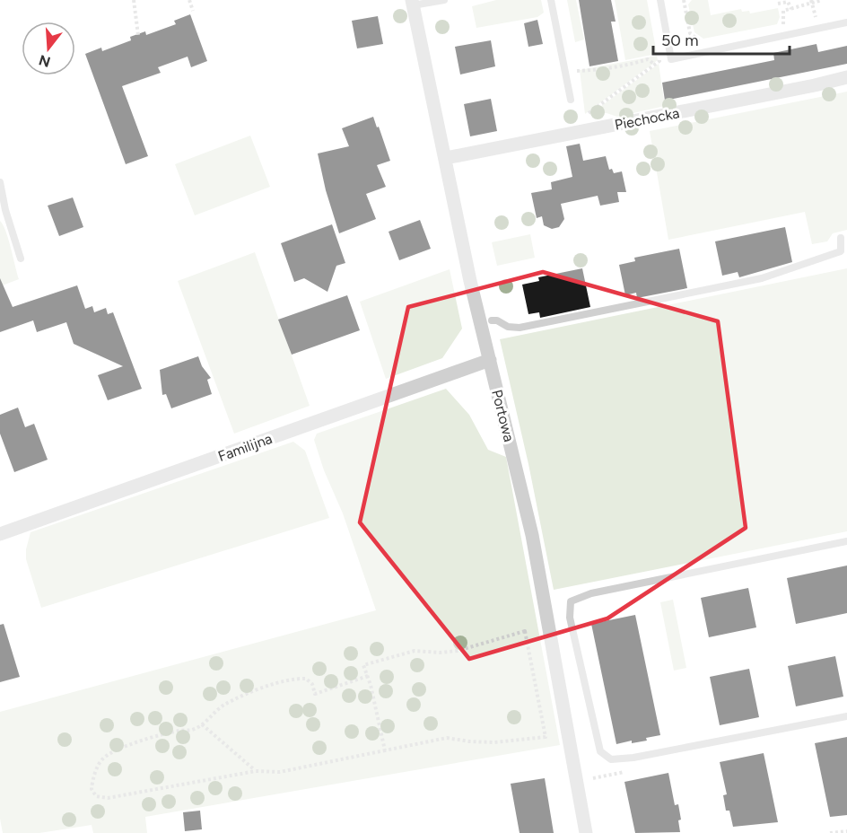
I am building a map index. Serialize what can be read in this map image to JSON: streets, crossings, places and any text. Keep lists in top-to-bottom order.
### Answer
{
  "streets": {
    "street": ["Piechocka", "Portowa", "Familijna"]
  },
  "crossings": [
    ["Piechocka", "Portowa"],
    ["Portowa", "Familijna"]
  ],
  "scale_bar": "50 m",
  "north": "bottom"
}
